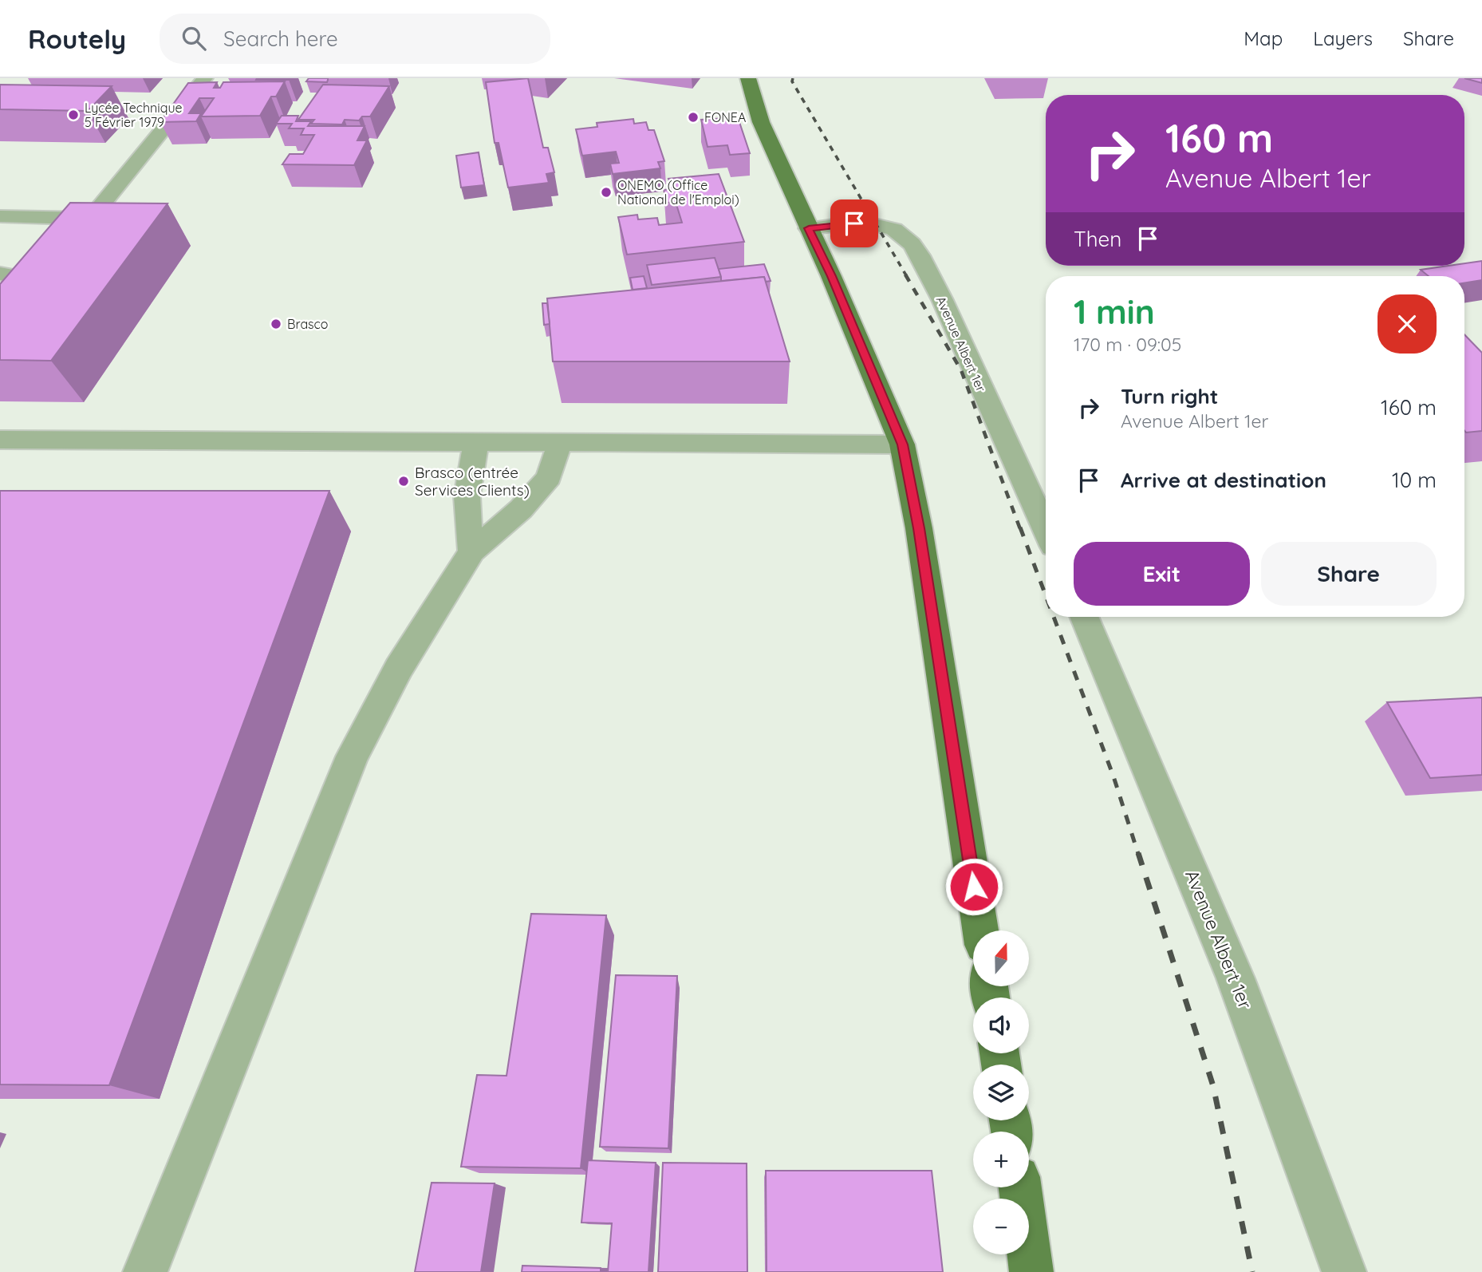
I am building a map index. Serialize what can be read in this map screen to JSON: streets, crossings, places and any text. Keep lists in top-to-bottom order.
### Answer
{
  "streets": {
    "street": ["Avenue Albert 1er"]
  },
  "places": [
    "Lycée Technique 5 Février 1979",
    "FONEA",
    "ONEMO (Office National de l'Emploi)",
    "Brasco",
    "Brasco (entrée Services Clients)"
  ],
  "north": "top",
  "page": {
    "header": "Routely",
    "search": "Search here",
    "nav": ["Map", "Layers", "Share"],
    "turn": ["160 m", "Avenue Albert 1er"],
    "then": "Then",
    "heading": ["1 min", "170 m · 09:05"],
    "list": [
      {
        "name": "Turn right",
        "note": "Avenue Albert 1er",
        "value": "160 m"
      },
      {
        "name": "Arrive at destination",
        "value": "10 m"
      }
    ],
    "buttons": ["Exit", "Share"],
    "map_buttons": ["+", "−"]
  }
}
